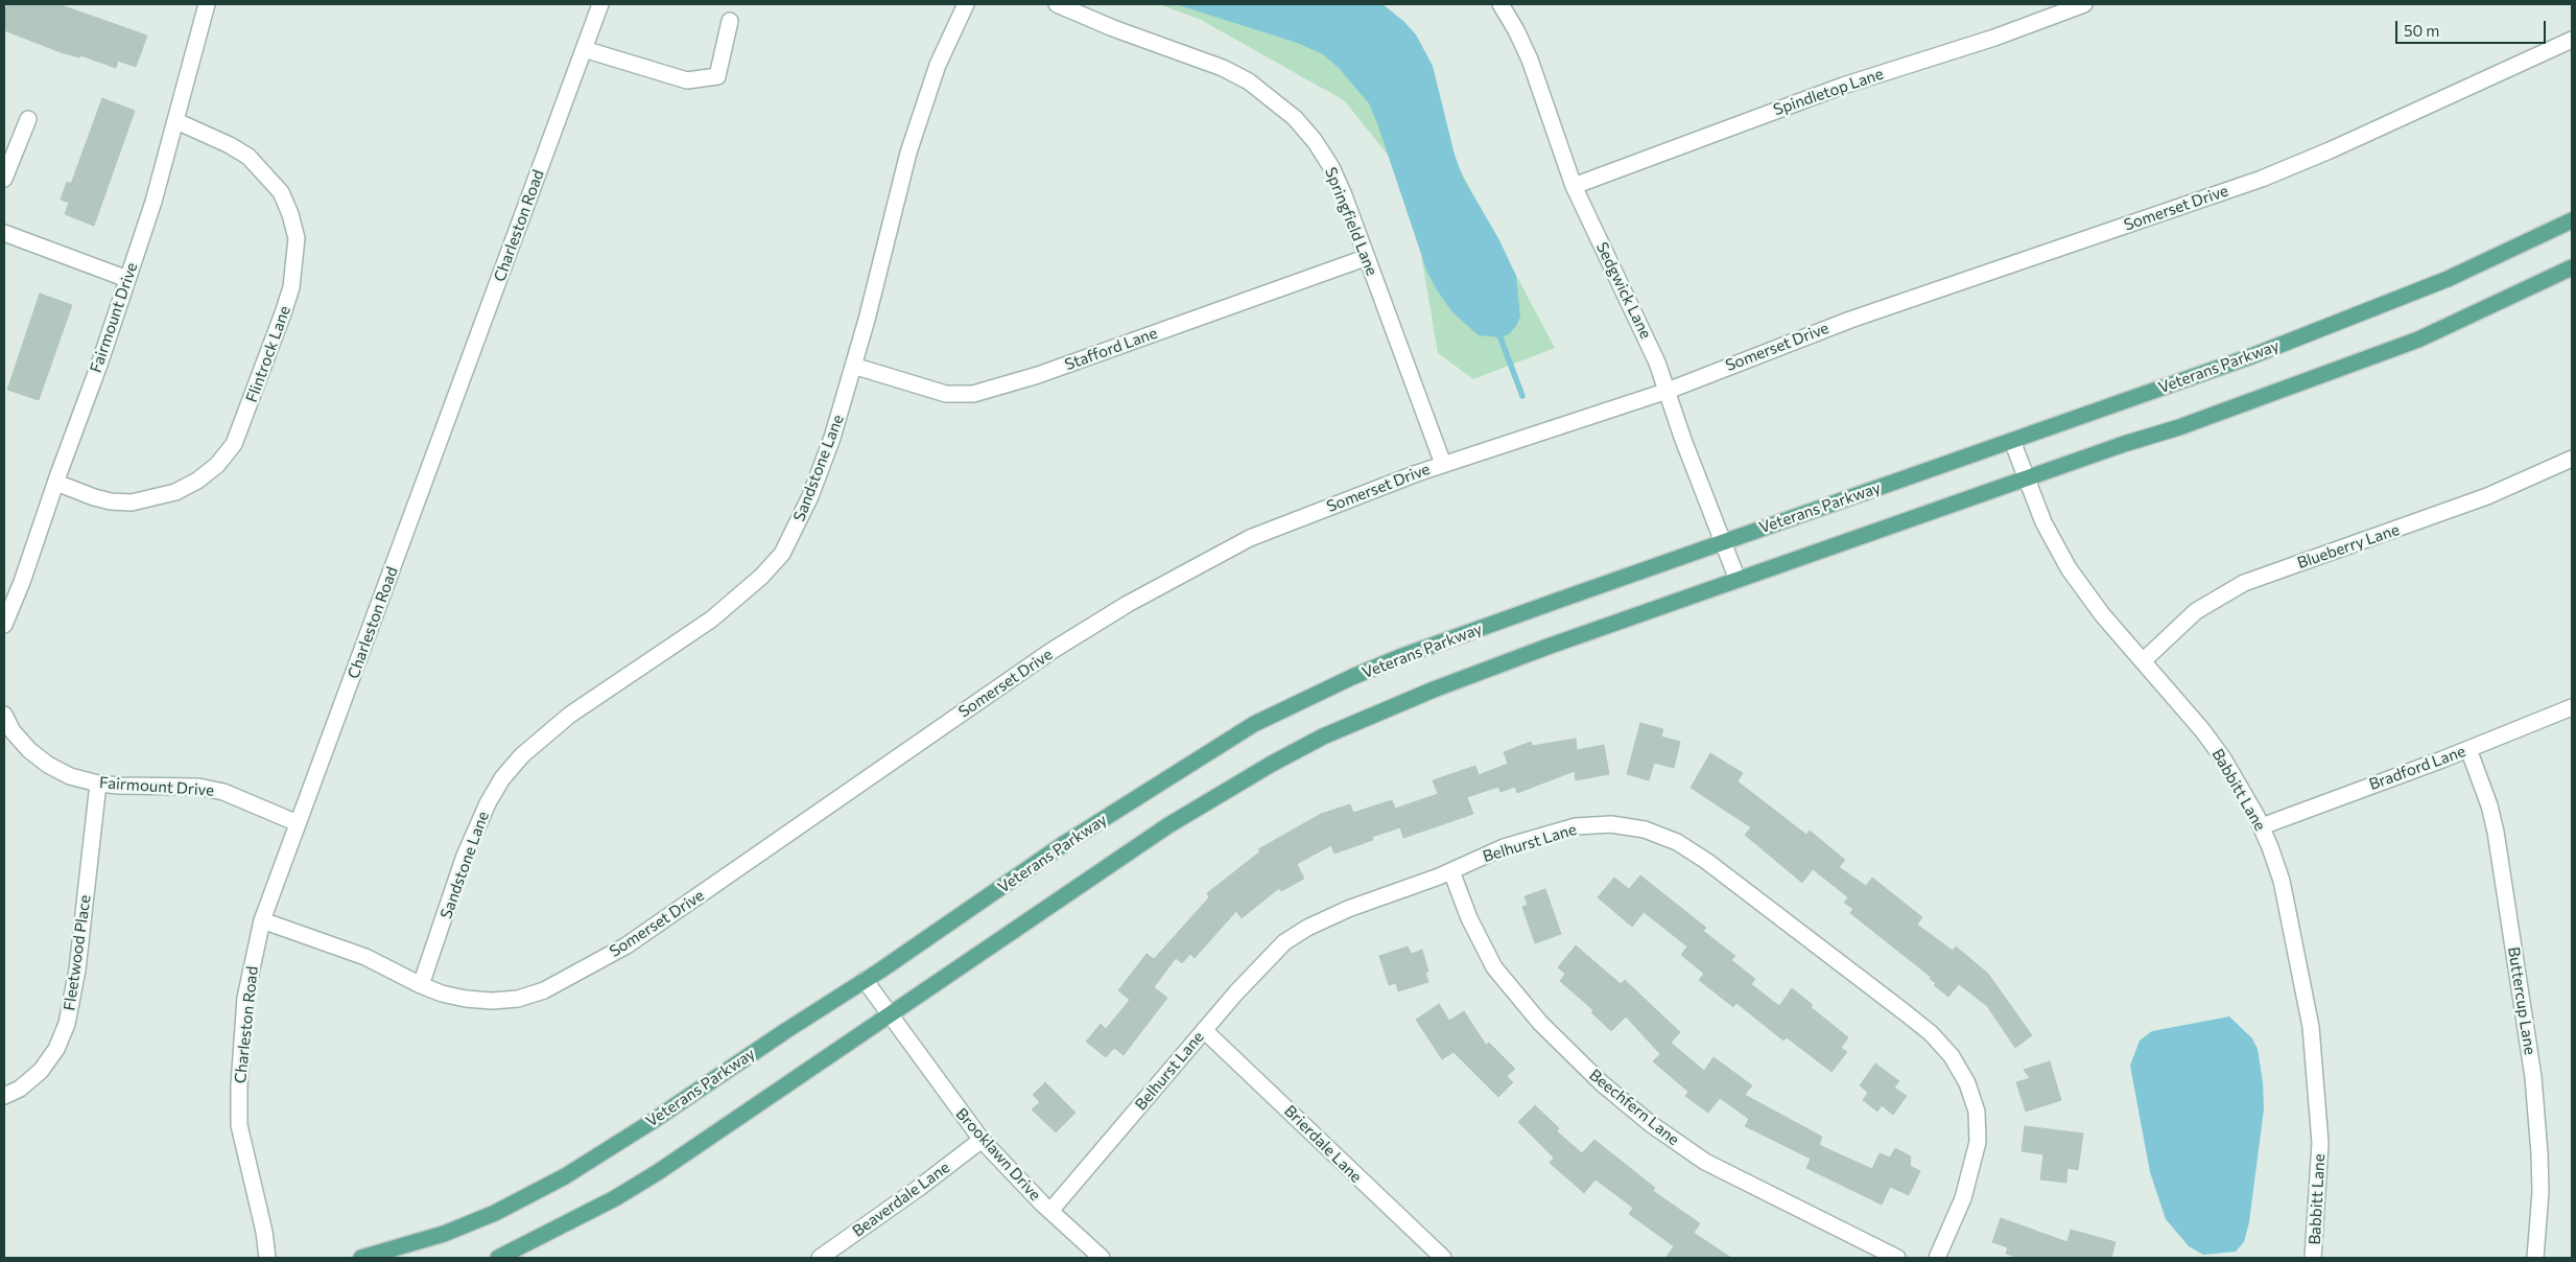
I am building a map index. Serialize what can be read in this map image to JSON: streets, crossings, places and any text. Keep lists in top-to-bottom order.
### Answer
{
  "streets": {
    "main road": ["Veterans Parkway"],
    "street": [
      "Spindletop Lane",
      "Somerset Drive",
      "Springfield Lane",
      "Charleston Road",
      "Sedgwick Lane",
      "Fairmount Drive",
      "Stafford Lane",
      "Flintrock Lane",
      "Sandstone Lane",
      "Blueberry Lane",
      "Bradford Lane",
      "Babbitt Lane",
      "Belhurst Lane",
      "Fleetwood Place",
      "Buttercup Lane",
      "Beechfern Lane",
      "Brierdale Lane",
      "Brooklawn Drive",
      "Beaverdale Lane"
    ]
  },
  "crossings": [
    ["Spindletop Lane", "Sedgwick Lane"],
    ["Somerset Drive", "Springfield Lane"],
    ["Somerset Drive", "Charleston Road"],
    ["Somerset Drive", "Sedgwick Lane"],
    ["Somerset Drive", "Sandstone Lane"],
    ["Springfield Lane", "Stafford Lane"],
    ["Charleston Road", "Fairmount Drive"],
    ["Sedgwick Lane", "Veterans Parkway"],
    ["Fairmount Drive", "Flintrock Lane"],
    ["Fairmount Drive", "Fleetwood Place"],
    ["Stafford Lane", "Sandstone Lane"],
    ["Veterans Parkway", "Babbitt Lane"],
    ["Veterans Parkway", "Brooklawn Drive"],
    ["Blueberry Lane", "Babbitt Lane"],
    ["Bradford Lane", "Babbitt Lane"],
    ["Bradford Lane", "Buttercup Lane"],
    ["Belhurst Lane", "Beechfern Lane"],
    ["Belhurst Lane", "Brierdale Lane"],
    ["Belhurst Lane", "Brooklawn Drive"],
    ["Brooklawn Drive", "Beaverdale Lane"]
  ],
  "scale_bar": "50 m"
}
